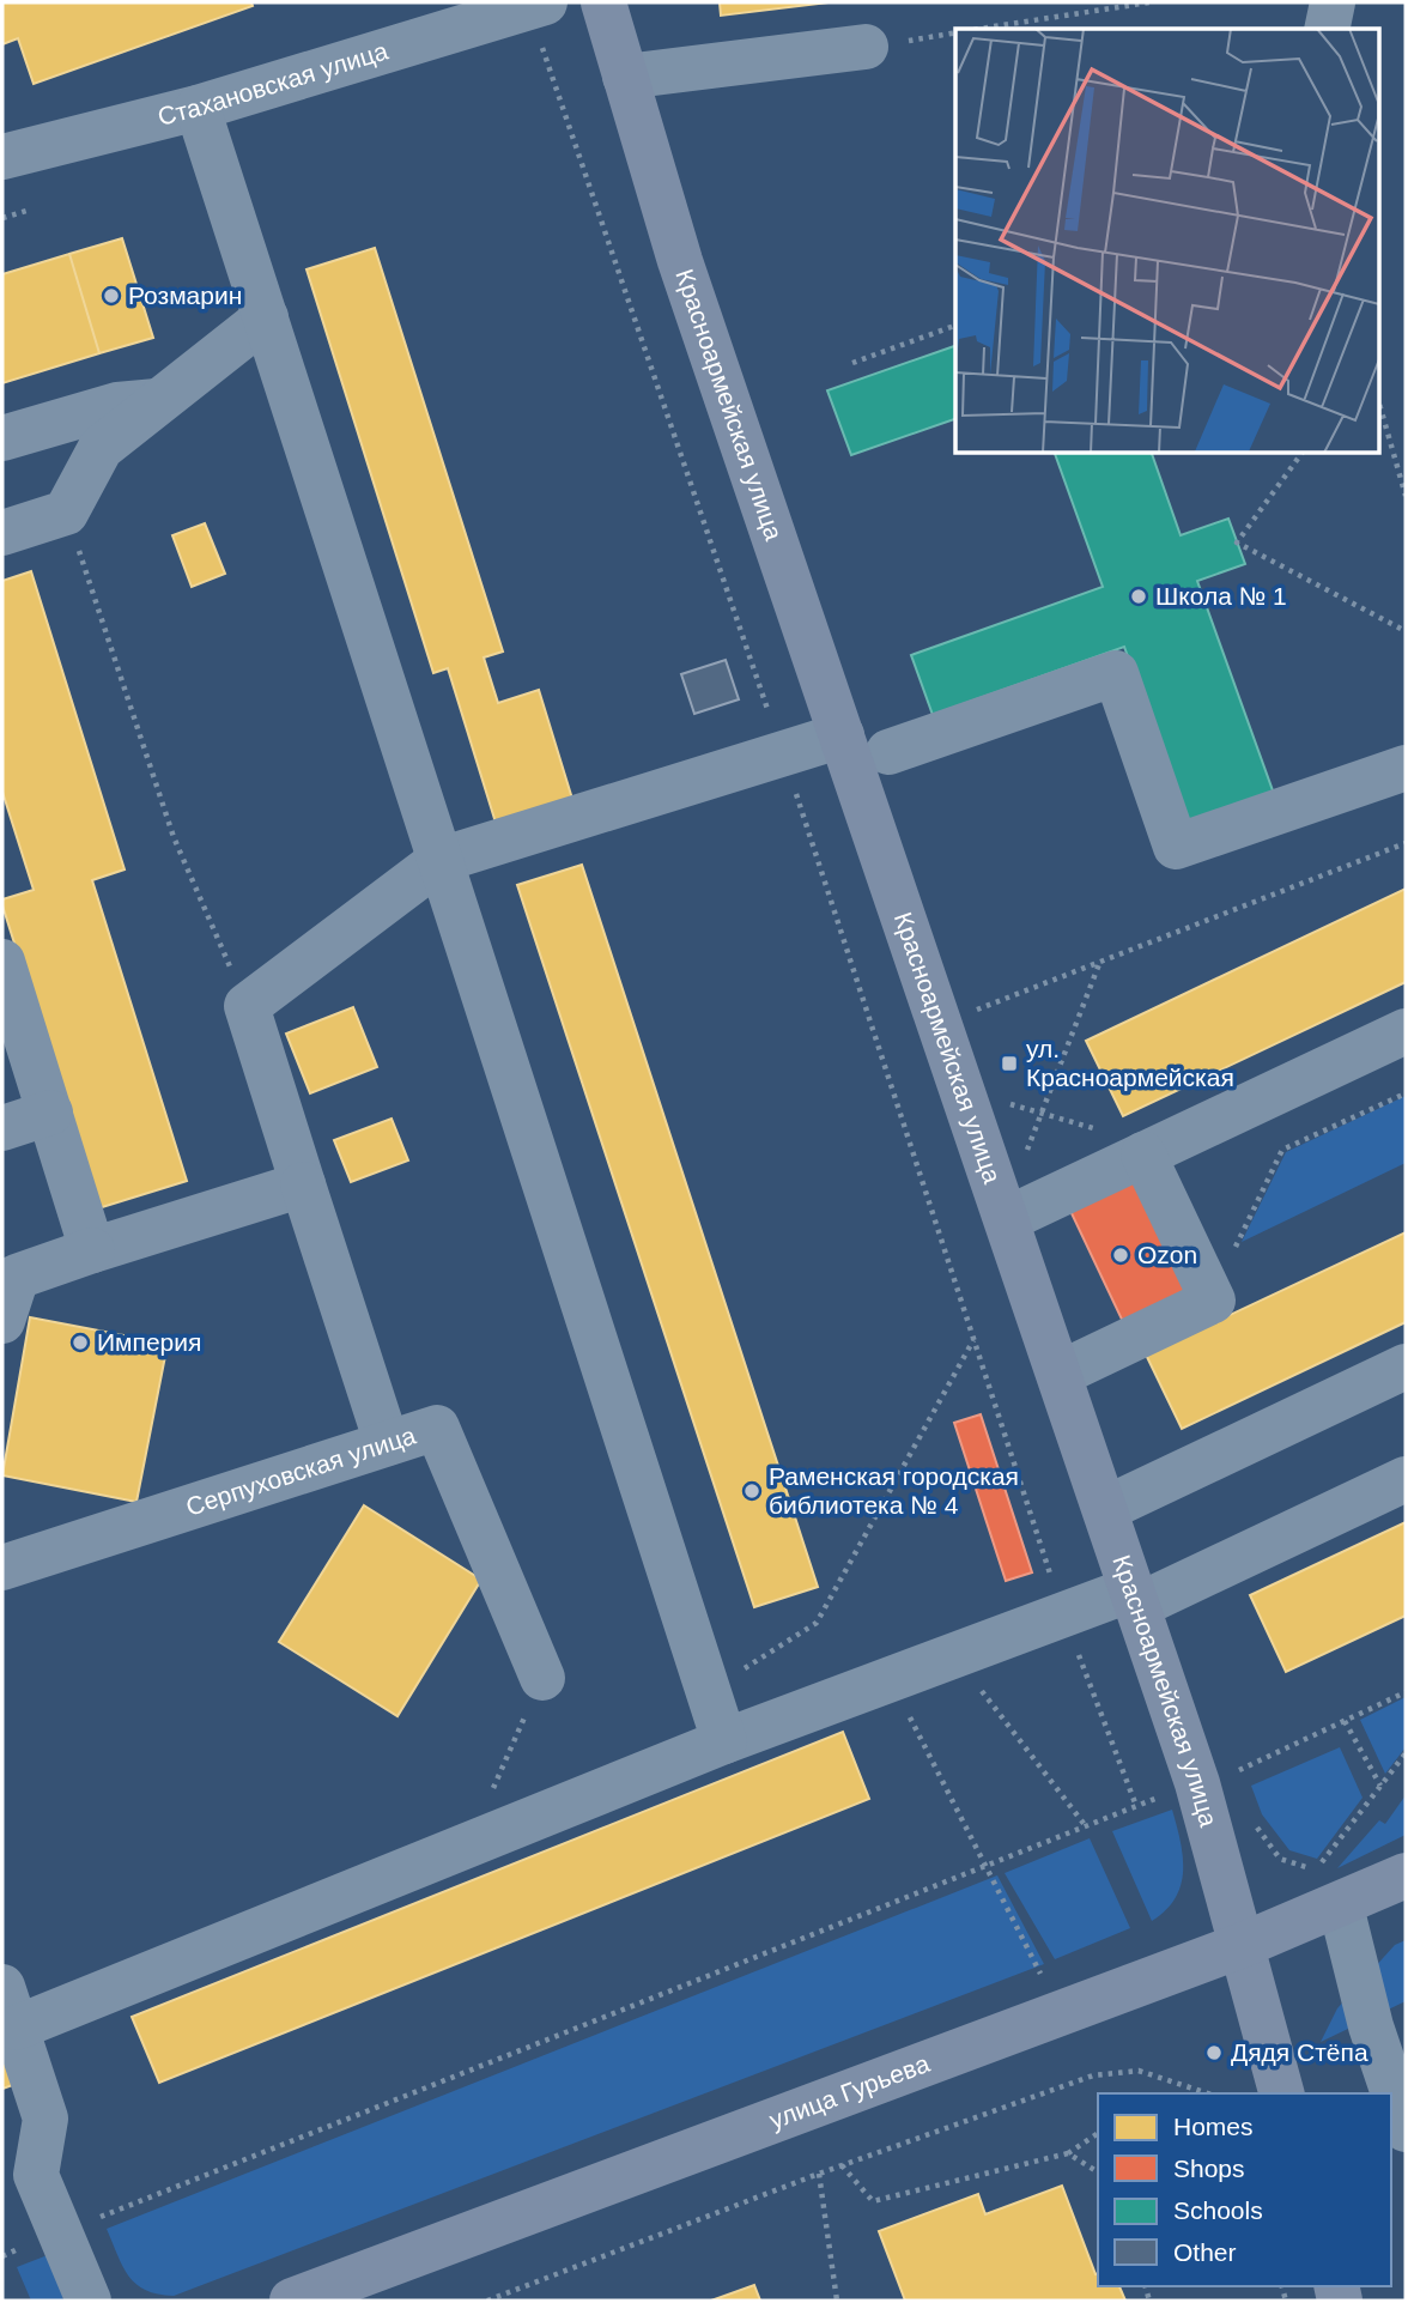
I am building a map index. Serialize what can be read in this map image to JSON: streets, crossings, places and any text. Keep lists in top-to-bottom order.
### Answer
{
  "streets": {
    "main road": ["Красноармейская улица", "улица Гурьева"],
    "street": ["Стахановская улица", "Серпуховская улица"]
  },
  "crossings": [
    ["Красноармейская улица", "улица Гурьева"]
  ],
  "places": {
    "other": [
      "Розмарин",
      "Школа № 1",
      "Ozon",
      "Империя",
      "Раменская городская библиотека № 4",
      "Дядя Стёпа"
    ],
    "transit": ["ул. Красноармейская"]
  },
  "legend": [
    "Homes",
    "Shops",
    "Schools",
    "Other"
  ]
}
